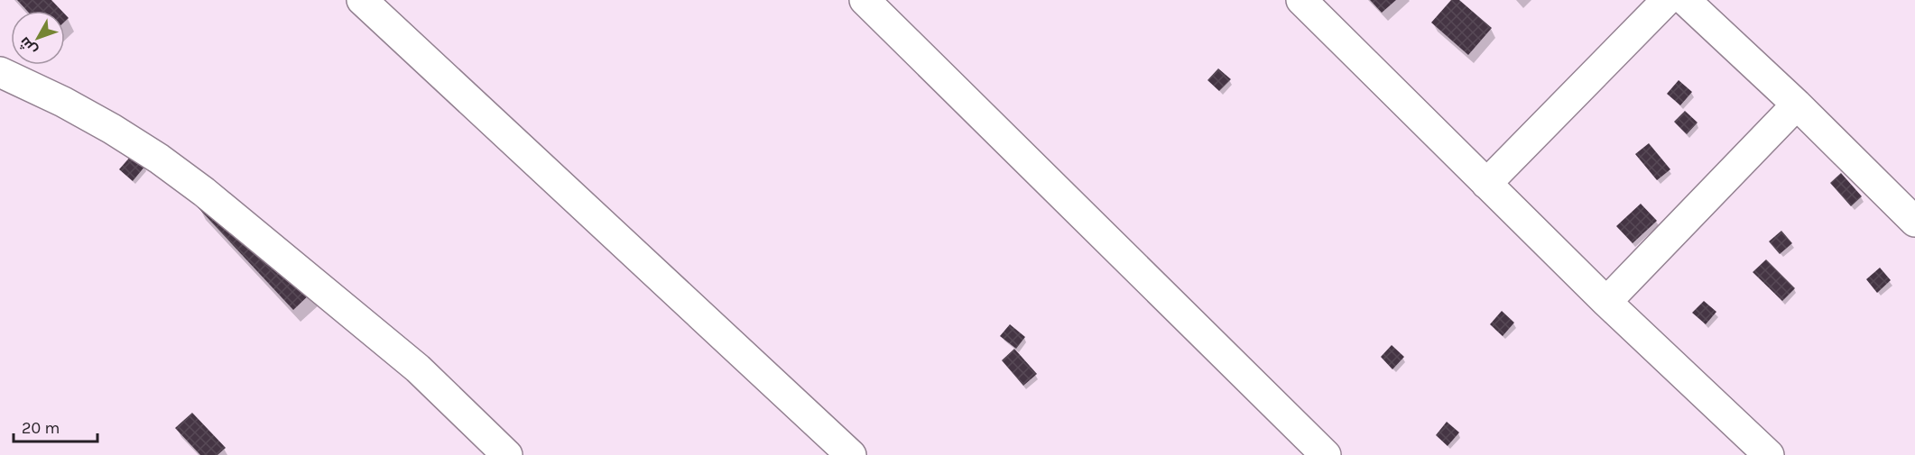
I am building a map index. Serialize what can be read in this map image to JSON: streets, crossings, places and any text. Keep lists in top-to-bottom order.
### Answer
{
  "scale_bar": "20 m",
  "north": "bottom left"
}
